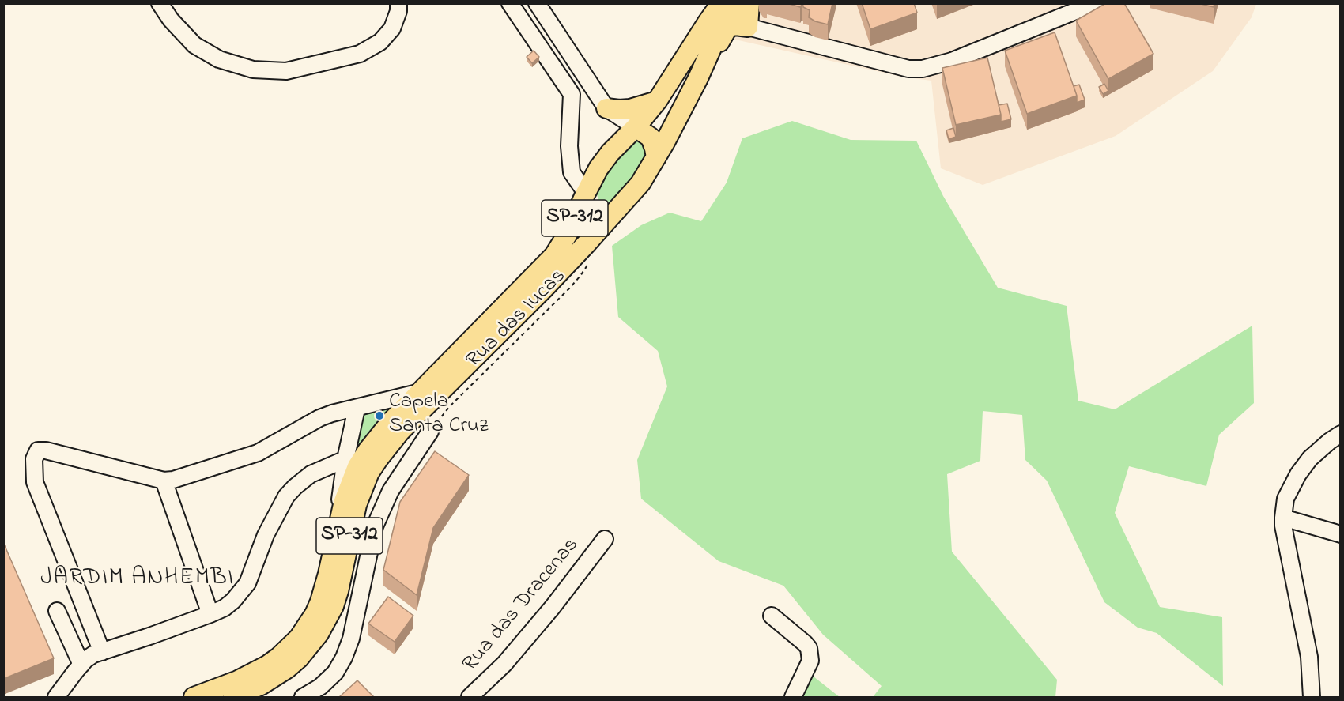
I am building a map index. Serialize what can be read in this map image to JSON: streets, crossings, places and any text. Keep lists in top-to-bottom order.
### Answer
{
  "streets": {
    "main road": ["SP-312"],
    "street": ["Rua das Dracenas"],
    "path": ["Rua das Iucas"]
  },
  "crossings": [
    ["SP-312", "Rua das Iucas"]
  ],
  "districts": ["JARDIM ANHEMBI"],
  "places": ["Capela Santa Cruz"]
}
